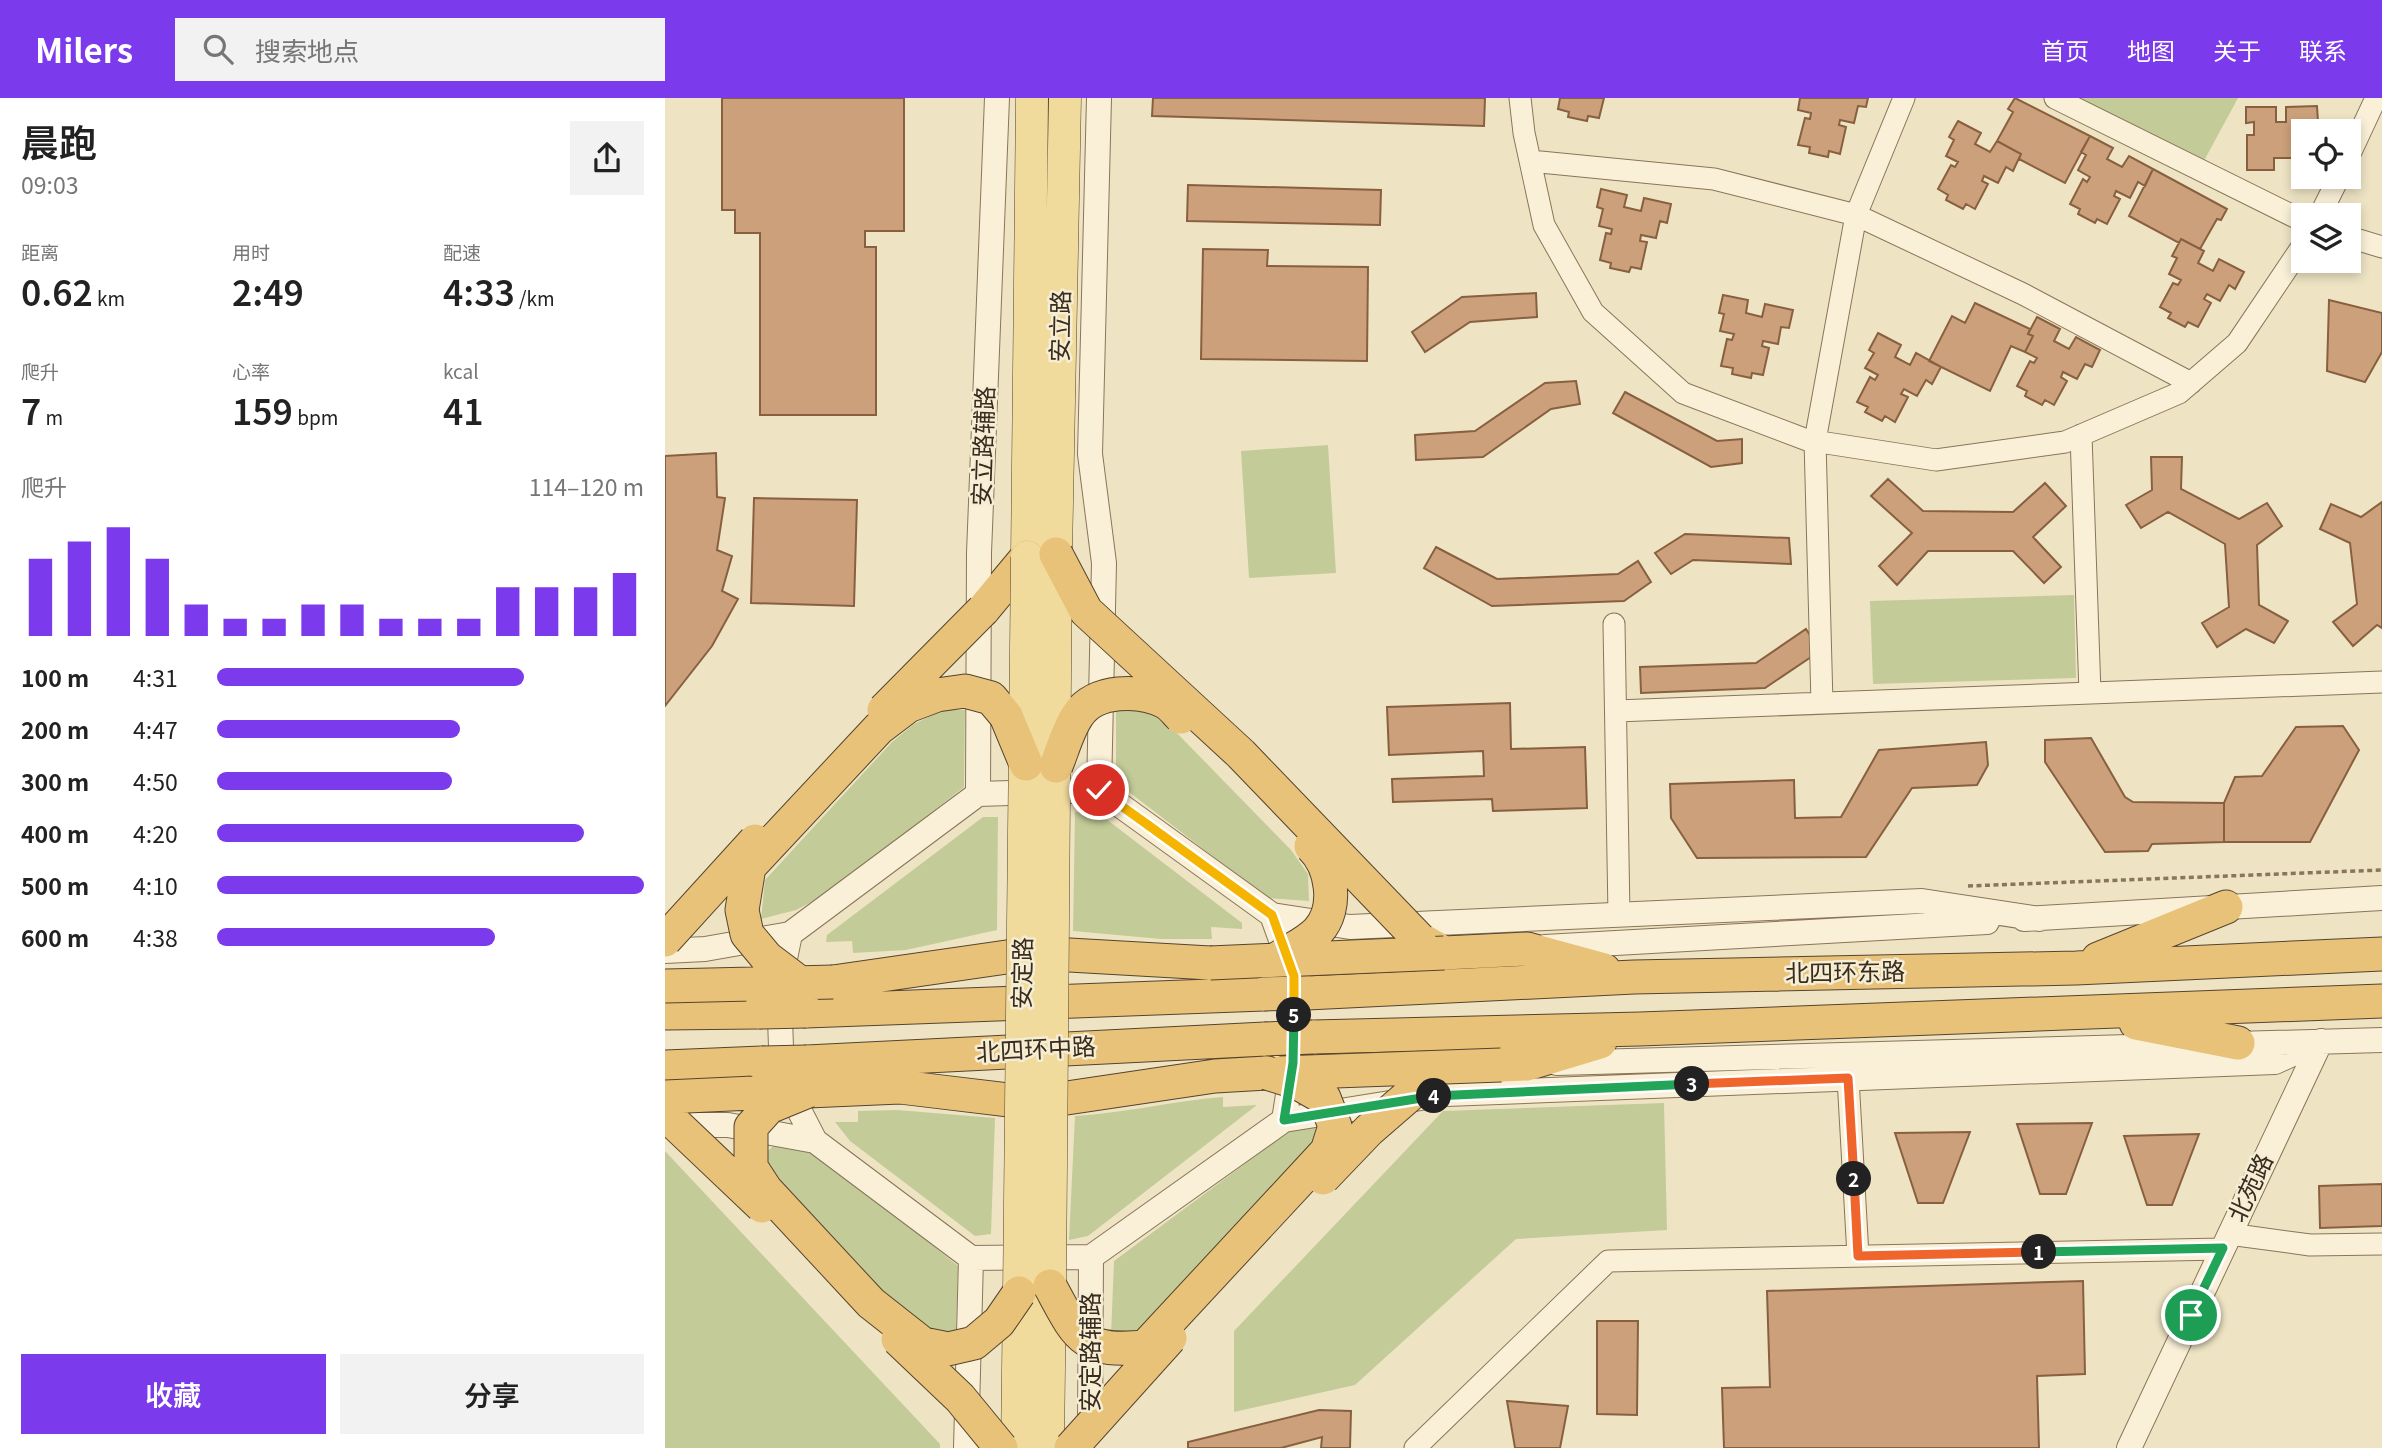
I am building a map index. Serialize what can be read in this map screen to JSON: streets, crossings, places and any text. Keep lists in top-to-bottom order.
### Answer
{
  "streets": {
    "highway": ["北四环东路", "北四环中路"],
    "main road": ["安立路", "安定路"],
    "street": ["安立路辅路", "北苑路", "安定路辅路"]
  },
  "crossings": [
    ["安立路", "安定路"],
    ["北四环东路", "北四环中路"]
  ],
  "page": {
    "header": "Milers",
    "search": "搜索地点",
    "nav": [
      "首页",
      "地图",
      "关于",
      "联系"
    ],
    "heading": ["晨跑", "09:03"],
    "stats": [
      ["距离", "0.62 km"],
      ["用时", "2:49"],
      ["配速", "4:33 /km"],
      ["爬升", "7 m"],
      ["心率", "159 bpm"],
      ["kcal", "41"]
    ],
    "chart": ["爬升", "114–120 m"],
    "list": [
      {
        "name": "100 m",
        "note": "4:31"
      },
      {
        "name": "200 m",
        "note": "4:47"
      },
      {
        "name": "300 m",
        "note": "4:50"
      },
      {
        "name": "400 m",
        "note": "4:20"
      },
      {
        "name": "500 m",
        "note": "4:10"
      },
      {
        "name": "600 m",
        "note": "4:38"
      }
    ],
    "pins": [
      "5",
      "3",
      "4",
      "2",
      "1"
    ],
    "buttons": ["收藏", "分享"]
  }
}
